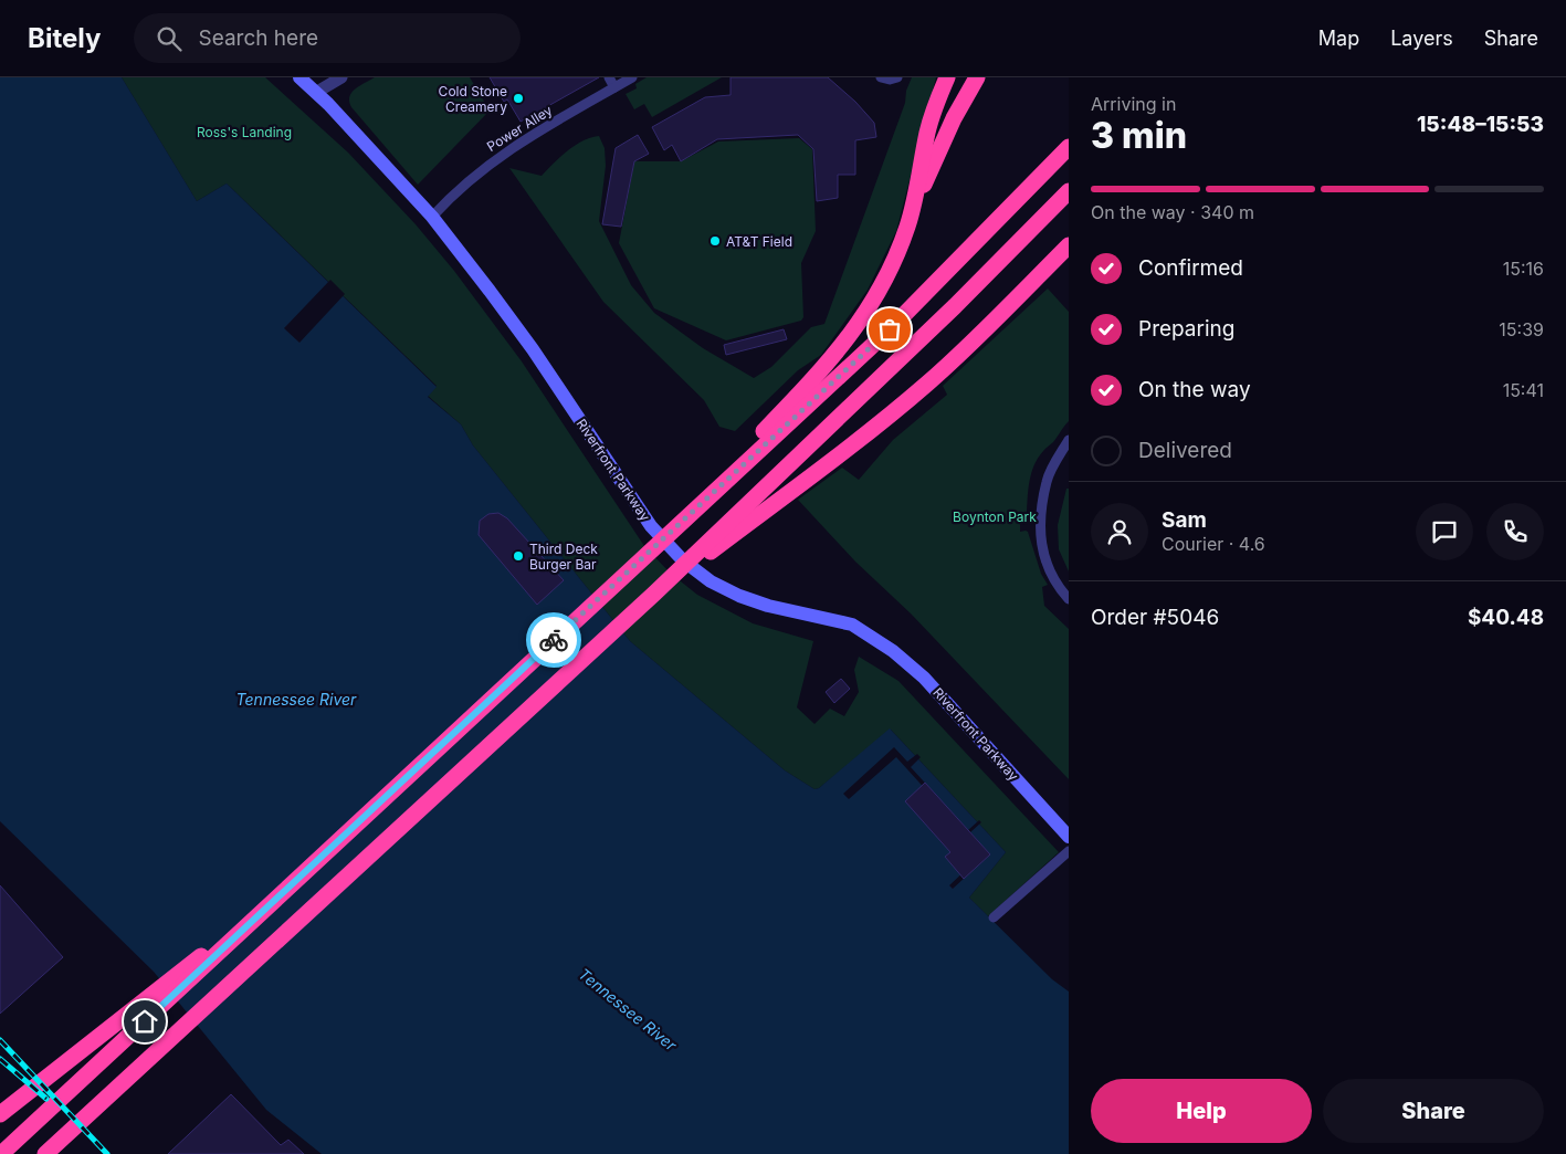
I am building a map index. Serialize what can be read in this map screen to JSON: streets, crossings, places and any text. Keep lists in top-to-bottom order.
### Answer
{
  "streets": {
    "main road": ["Riverfront Parkway"],
    "street": ["Power Alley"]
  },
  "crossings": [
    ["Power Alley", "Riverfront Parkway"]
  ],
  "water": ["Tennessee River"],
  "parks": ["Ross's Landing", "Boynton Park"],
  "places": ["Cold Stone Creamery", "AT&T Field", "Third Deck Burger Bar"],
  "page": {
    "header": "Bitely",
    "search": "Search here",
    "nav": ["Map", "Layers", "Share"],
    "heading": ["3 min", "Arriving in", "15:48–15:53"],
    "panel": [
      "Sam",
      "Courier · 4.6",
      "Order #5046",
      "$40.48"
    ],
    "bar": "On the way · 340 m",
    "list": [
      ["Confirmed", "15:16"],
      ["Preparing", "15:39"],
      ["On the way", "15:41"],
      "Delivered"
    ],
    "buttons": ["Help", "Share"]
  }
}
